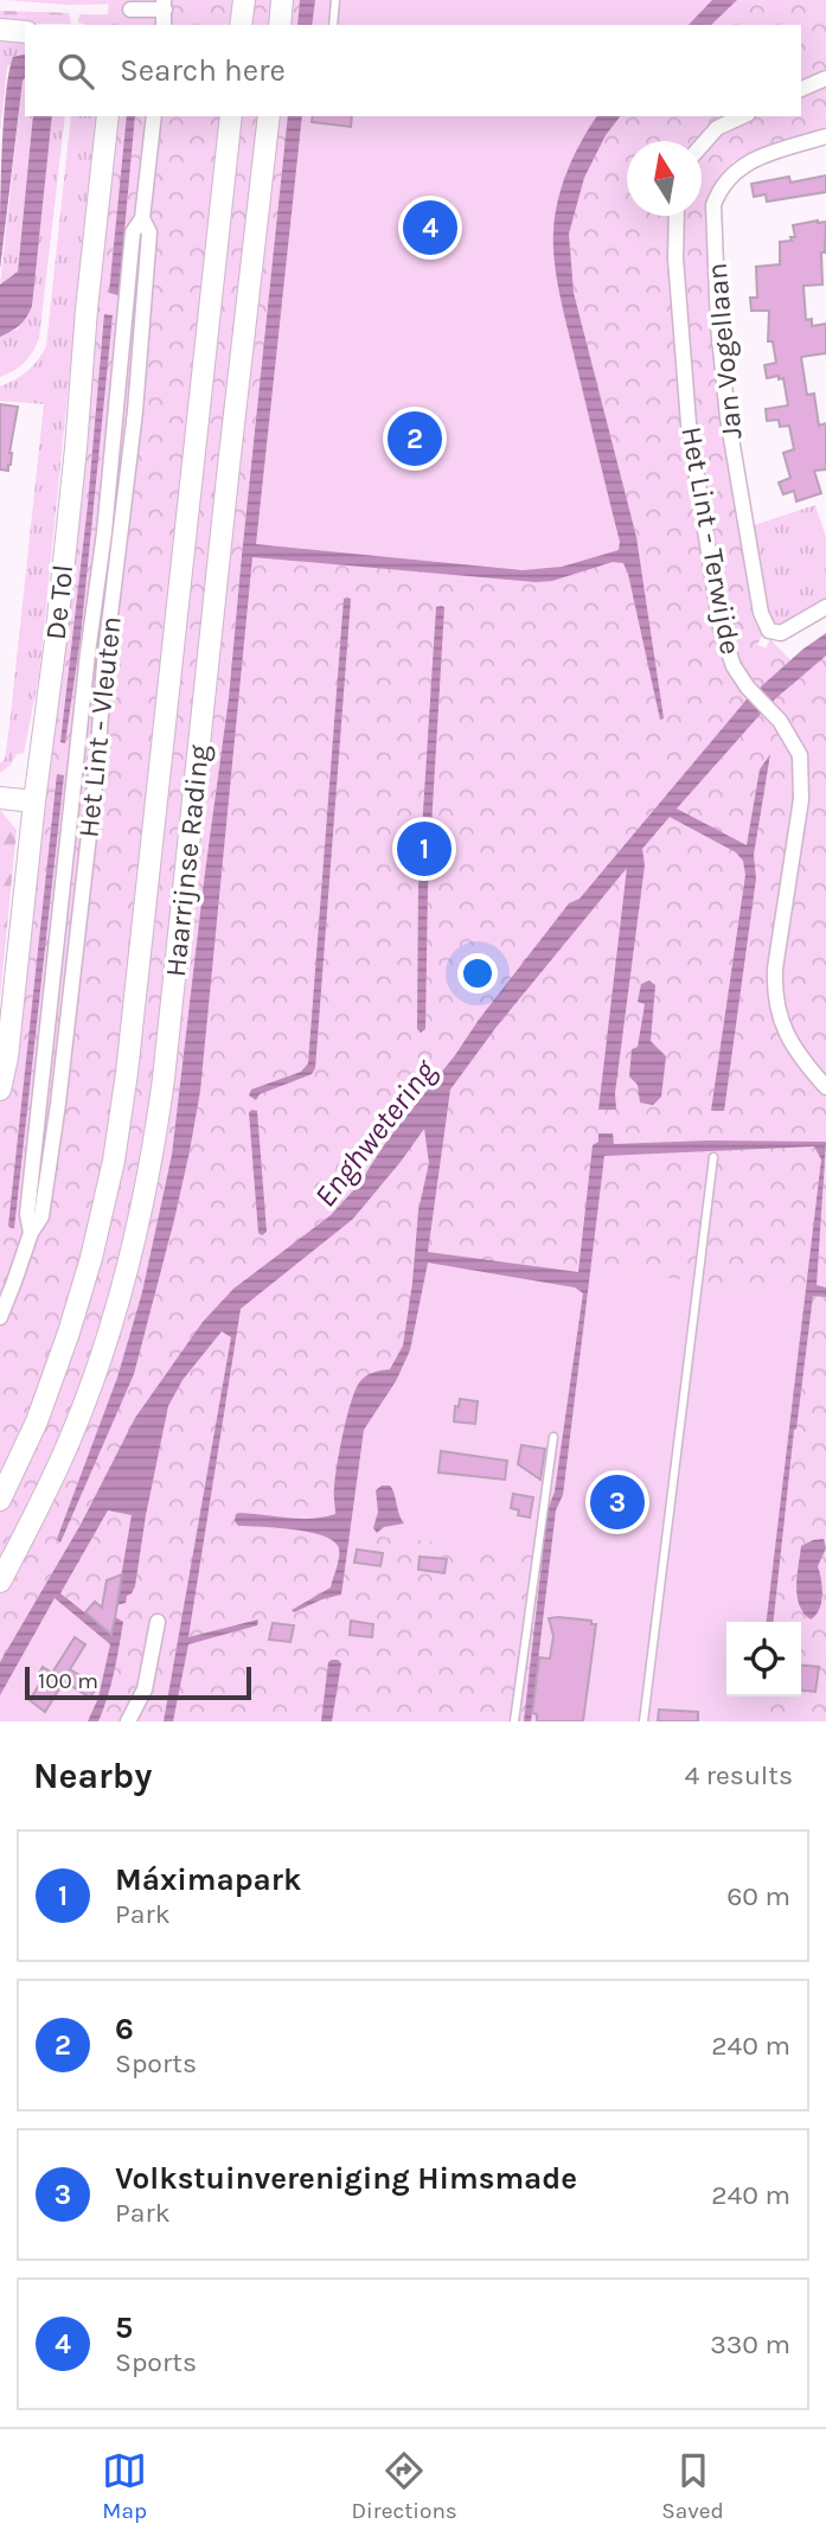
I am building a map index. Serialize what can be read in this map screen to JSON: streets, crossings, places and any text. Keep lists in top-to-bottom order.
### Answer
{
  "streets": {
    "main road": ["De Tol", "Haarrijnse Rading"],
    "street": ["Jan Vogellaan", "Het Lint - Terwijde", "Het Lint - Vleuten"]
  },
  "water": ["Enghwetering"],
  "scale_bar": "100 m",
  "north": "top",
  "page": {
    "search": "Search here",
    "pins": [
      "4",
      "2",
      "1",
      "3"
    ],
    "scale": "100 m",
    "heading": ["Nearby", "4 results"],
    "list": [
      {
        "mark": "1",
        "name": "Máximapark",
        "note": "Park",
        "value": "60 m"
      },
      {
        "mark": "2",
        "name": "6",
        "note": "Sports",
        "value": "240 m"
      },
      {
        "mark": "3",
        "name": "Volkstuinvereniging Himsmade",
        "note": "Park",
        "value": "240 m"
      },
      {
        "mark": "4",
        "name": "5",
        "note": "Sports",
        "value": "330 m"
      }
    ],
    "nav": ["Map", "Directions", "Saved"]
  }
}
